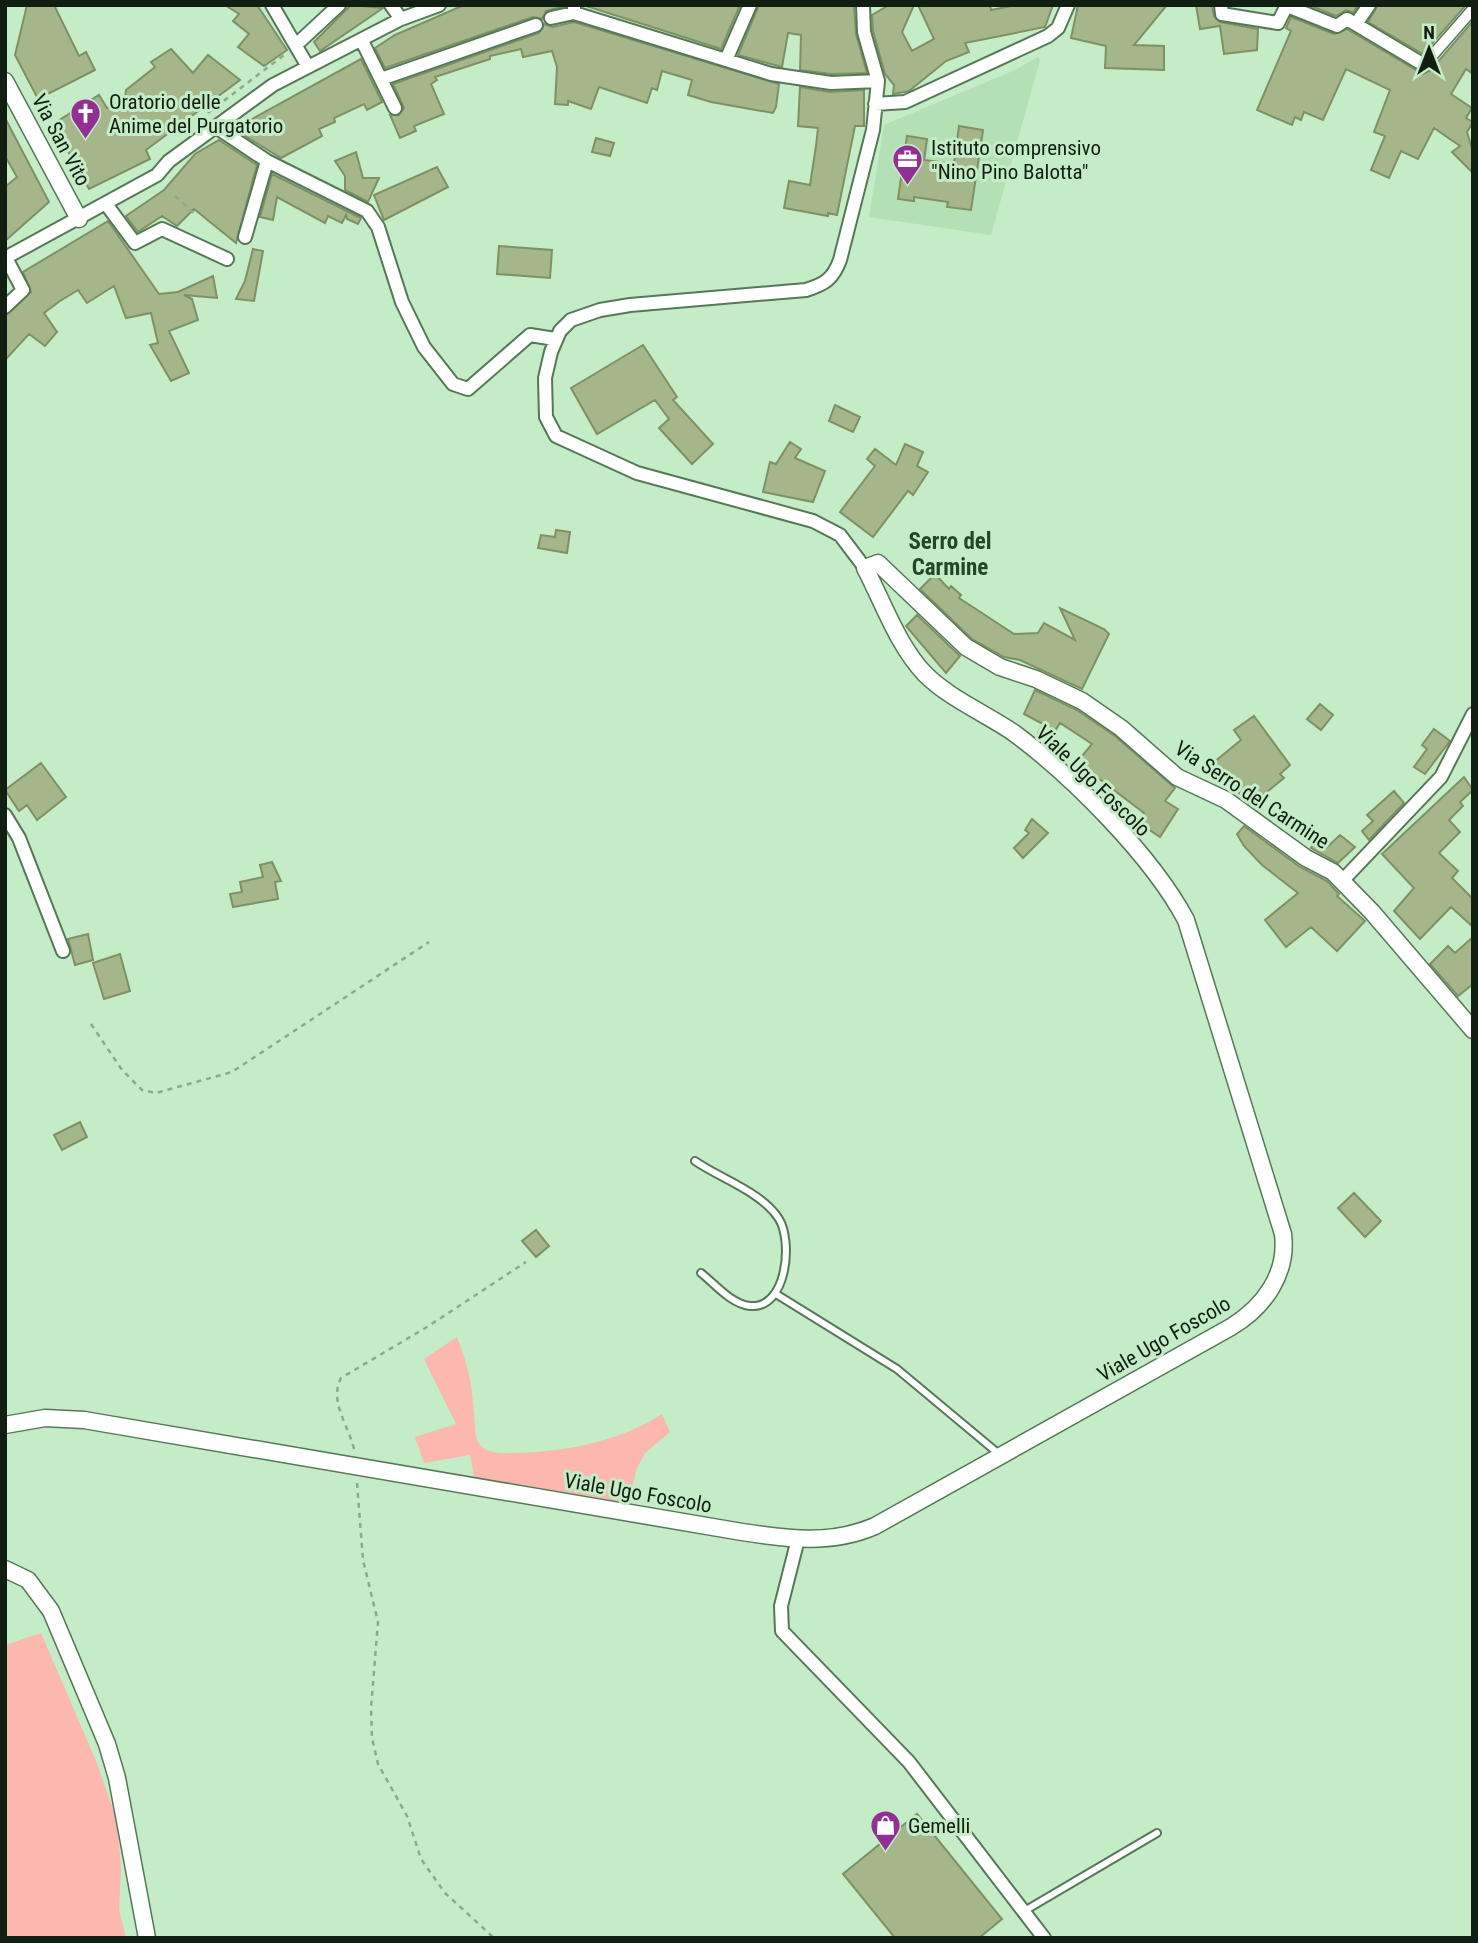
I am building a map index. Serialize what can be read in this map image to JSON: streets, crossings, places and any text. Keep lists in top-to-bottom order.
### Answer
{
  "streets": {
    "street": ["Via San Vito", "Viale Ugo Foscolo", "Via Serro del Carmine"]
  },
  "crossings": [
    ["Viale Ugo Foscolo", "Via Serro del Carmine"]
  ],
  "districts": ["Serro del Carmine"],
  "places": {
    "church": ["Oratorio delle Anime del Purgatorio"],
    "office": ["Istituto comprensivo \"Nino Pino Balotta\""],
    "shop": ["Gemelli"]
  },
  "north": "top"
}
